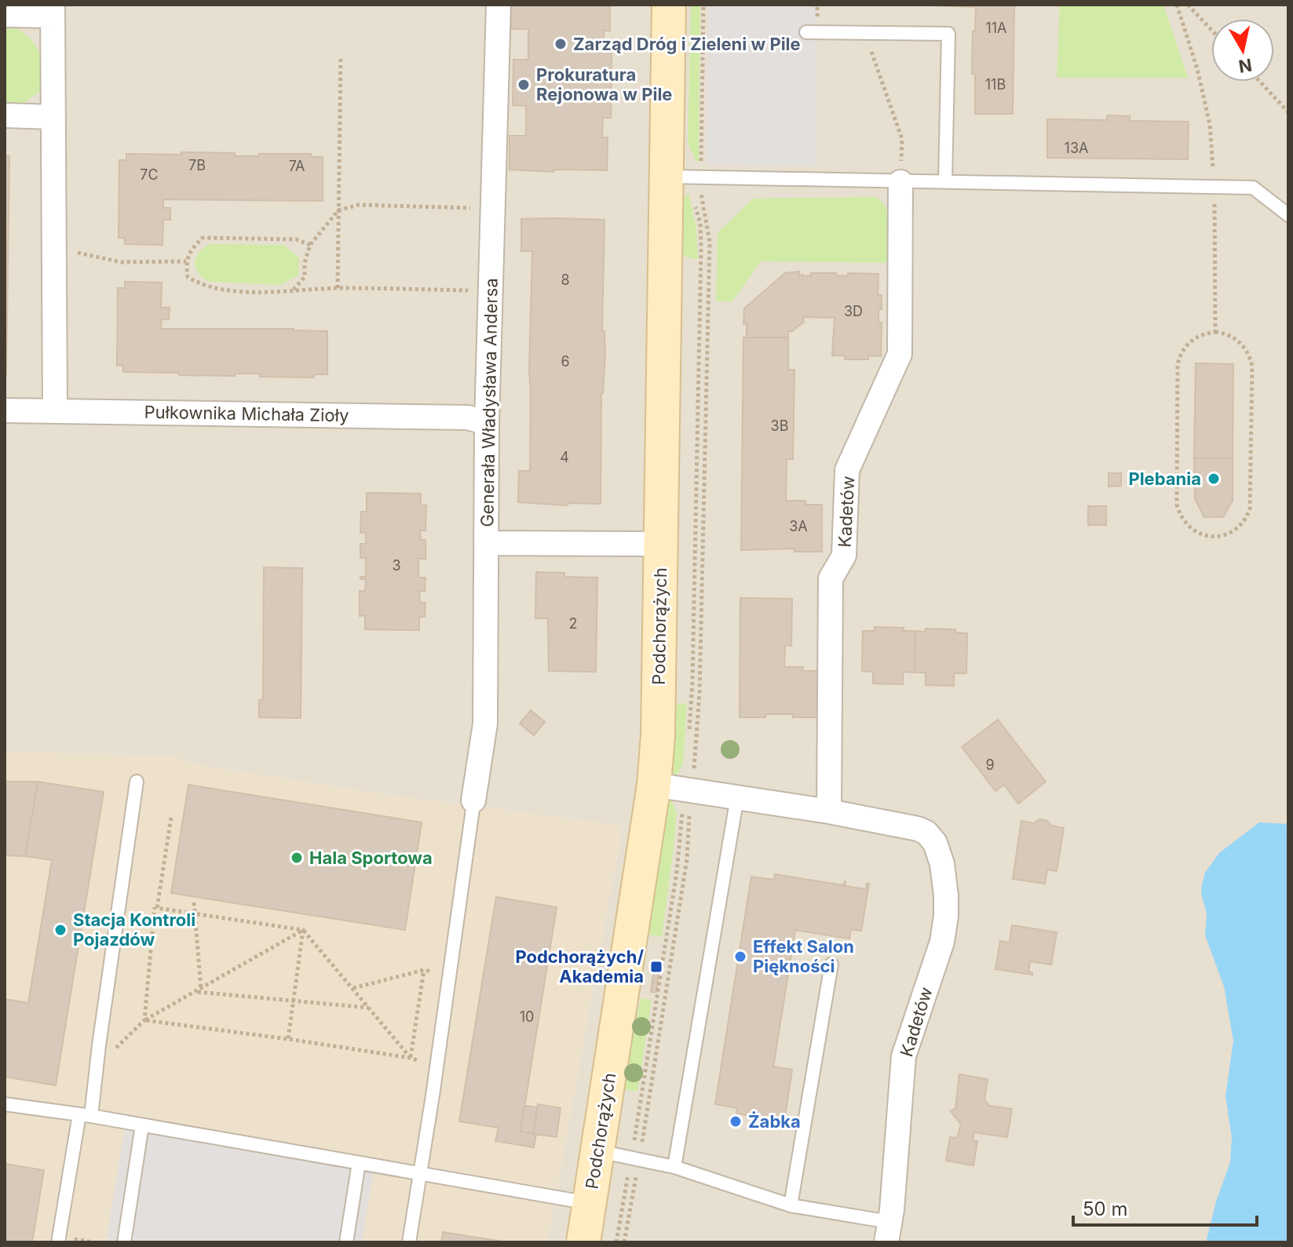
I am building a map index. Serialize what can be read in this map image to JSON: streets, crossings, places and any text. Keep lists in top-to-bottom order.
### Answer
{
  "streets": {
    "street": [
      "Generała Władysława Andersa",
      "Pułkownika Michała Zioły",
      "Kadetów",
      "Podchorążych"
    ]
  },
  "crossings": [
    ["Generała Władysława Andersa", "Pułkownika Michała Zioły"],
    ["Kadetów", "Podchorążych"]
  ],
  "places": {
    "other": [
      "Zarząd Dróg i Zieleni w Pile",
      "Prokuratura Rejonowa w Pile",
      "Plebania",
      "Hala Sportowa",
      "Stacja Kontroli Pojazdów",
      "Effekt Salon Piękności",
      "Żabka"
    ],
    "transit": ["Podchorążych/ Akademia"]
  },
  "house_numbers": [
    "11A",
    "11B",
    "13A",
    "7B",
    "7A",
    "7C",
    "8",
    "3D",
    "6",
    "3B",
    "4",
    "3A",
    "3",
    "2",
    "9",
    "10"
  ],
  "scale_bar": "50 m",
  "north": "bottom"
}
